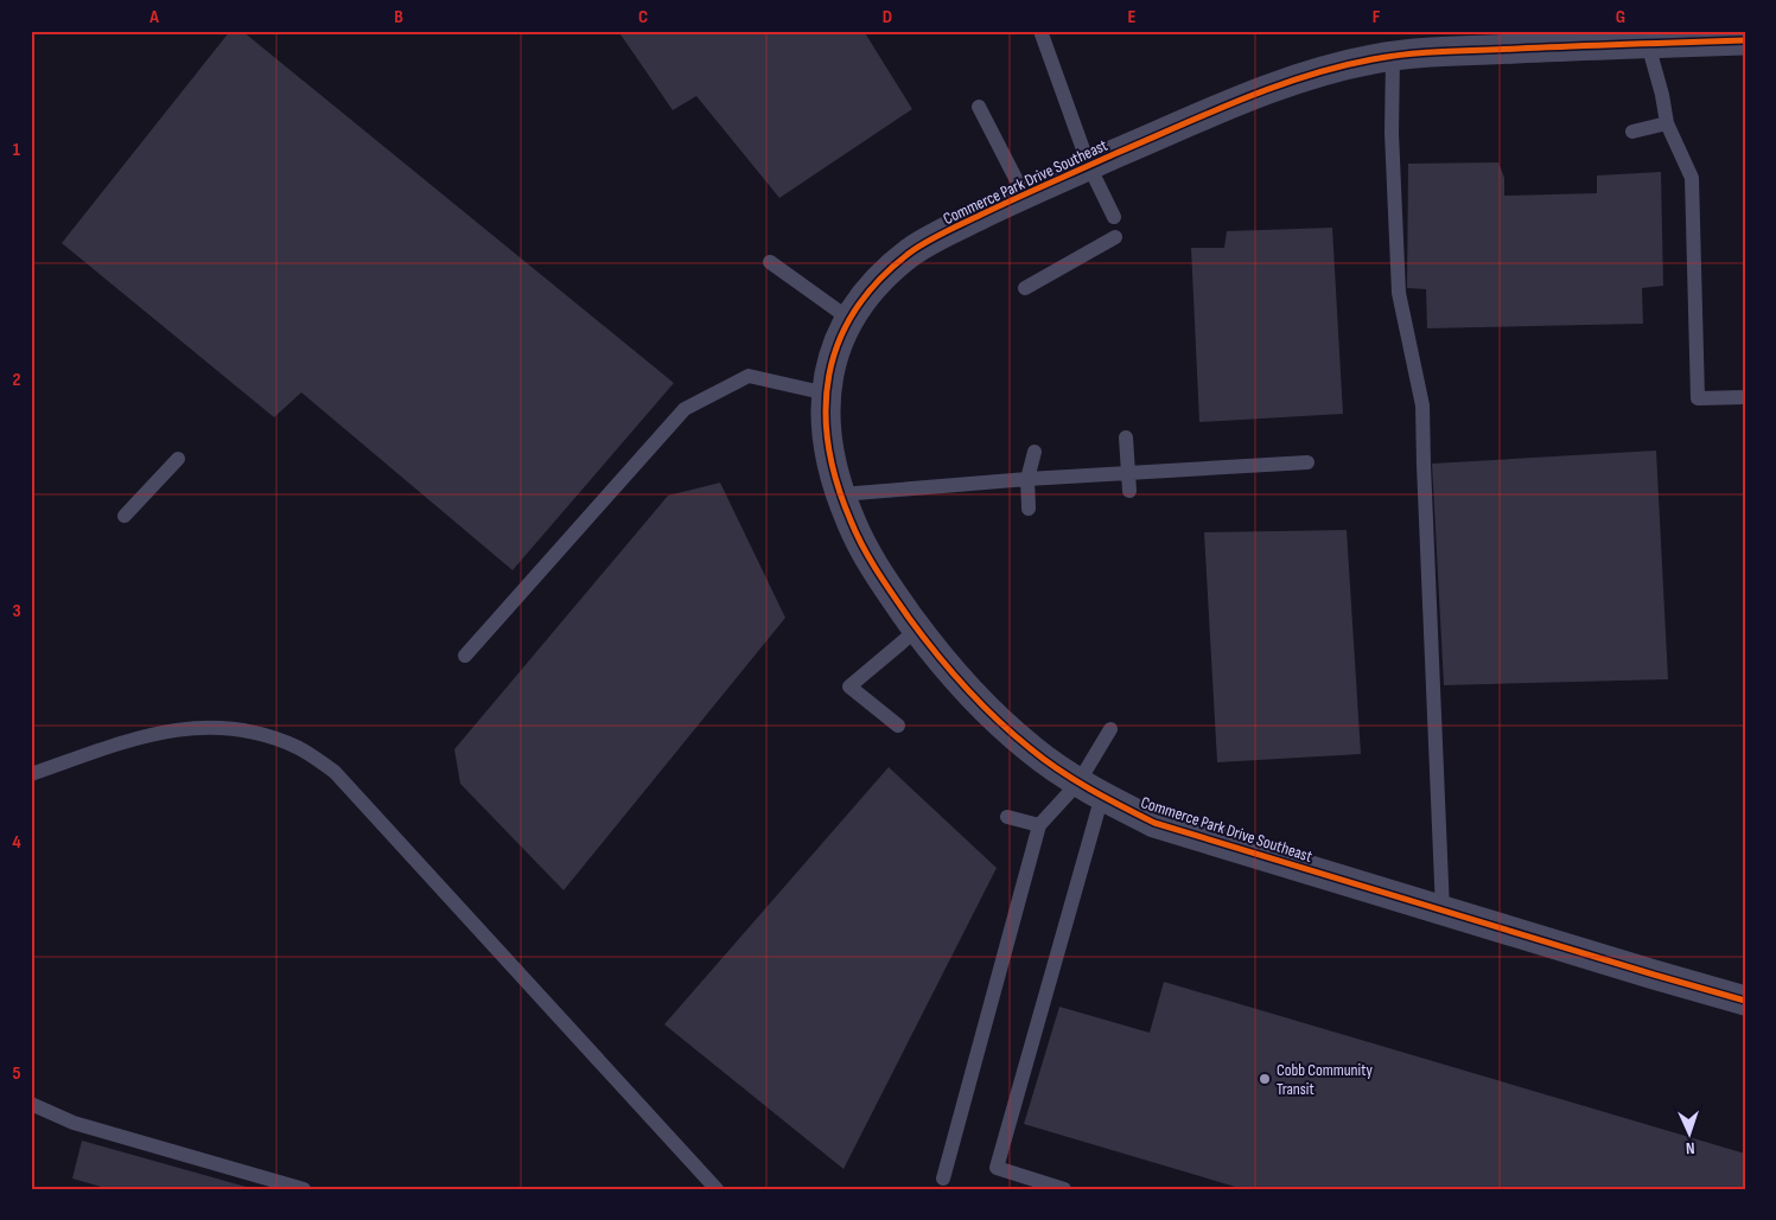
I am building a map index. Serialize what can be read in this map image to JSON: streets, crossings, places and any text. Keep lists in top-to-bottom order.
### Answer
{
  "streets": {
    "street": ["Commerce Park Drive Southeast"]
  },
  "places": ["Cobb Community Transit"],
  "north": "bottom",
  "grid": {
    "columns": [
      "A",
      "B",
      "C",
      "D",
      "E",
      "F",
      "G"
    ],
    "rows": [
      "1",
      "2",
      "3",
      "4",
      "5"
    ]
  }
}
